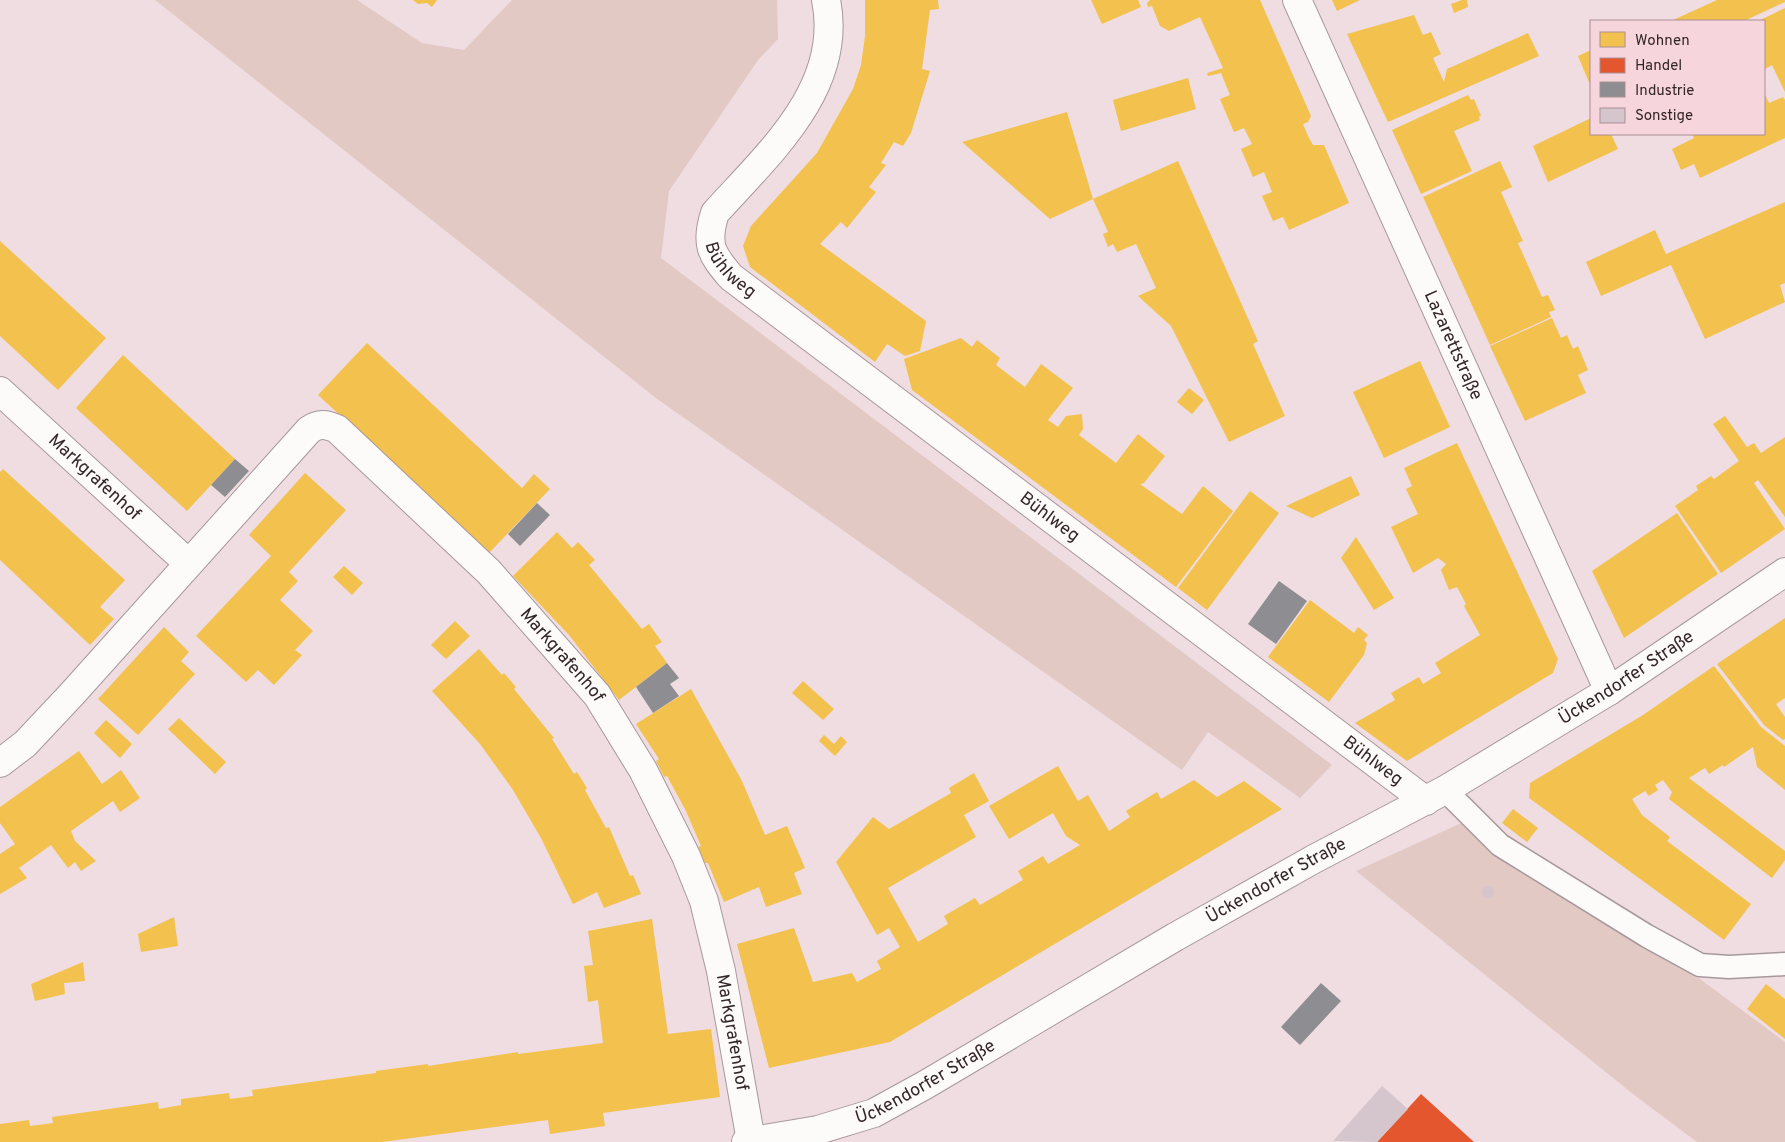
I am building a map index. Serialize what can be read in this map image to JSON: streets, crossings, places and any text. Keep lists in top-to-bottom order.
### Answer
{
  "streets": {
    "street": [
      "Bühlweg",
      "Lazarettstraße",
      "Markgrafenhof",
      "Ückendorfer Straße"
    ]
  },
  "crossings": [
    ["Bühlweg", "Ückendorfer Straße"],
    ["Lazarettstraße", "Ückendorfer Straße"],
    ["Markgrafenhof", "Ückendorfer Straße"]
  ],
  "legend": [
    "Wohnen",
    "Handel",
    "Industrie",
    "Sonstige"
  ]
}
